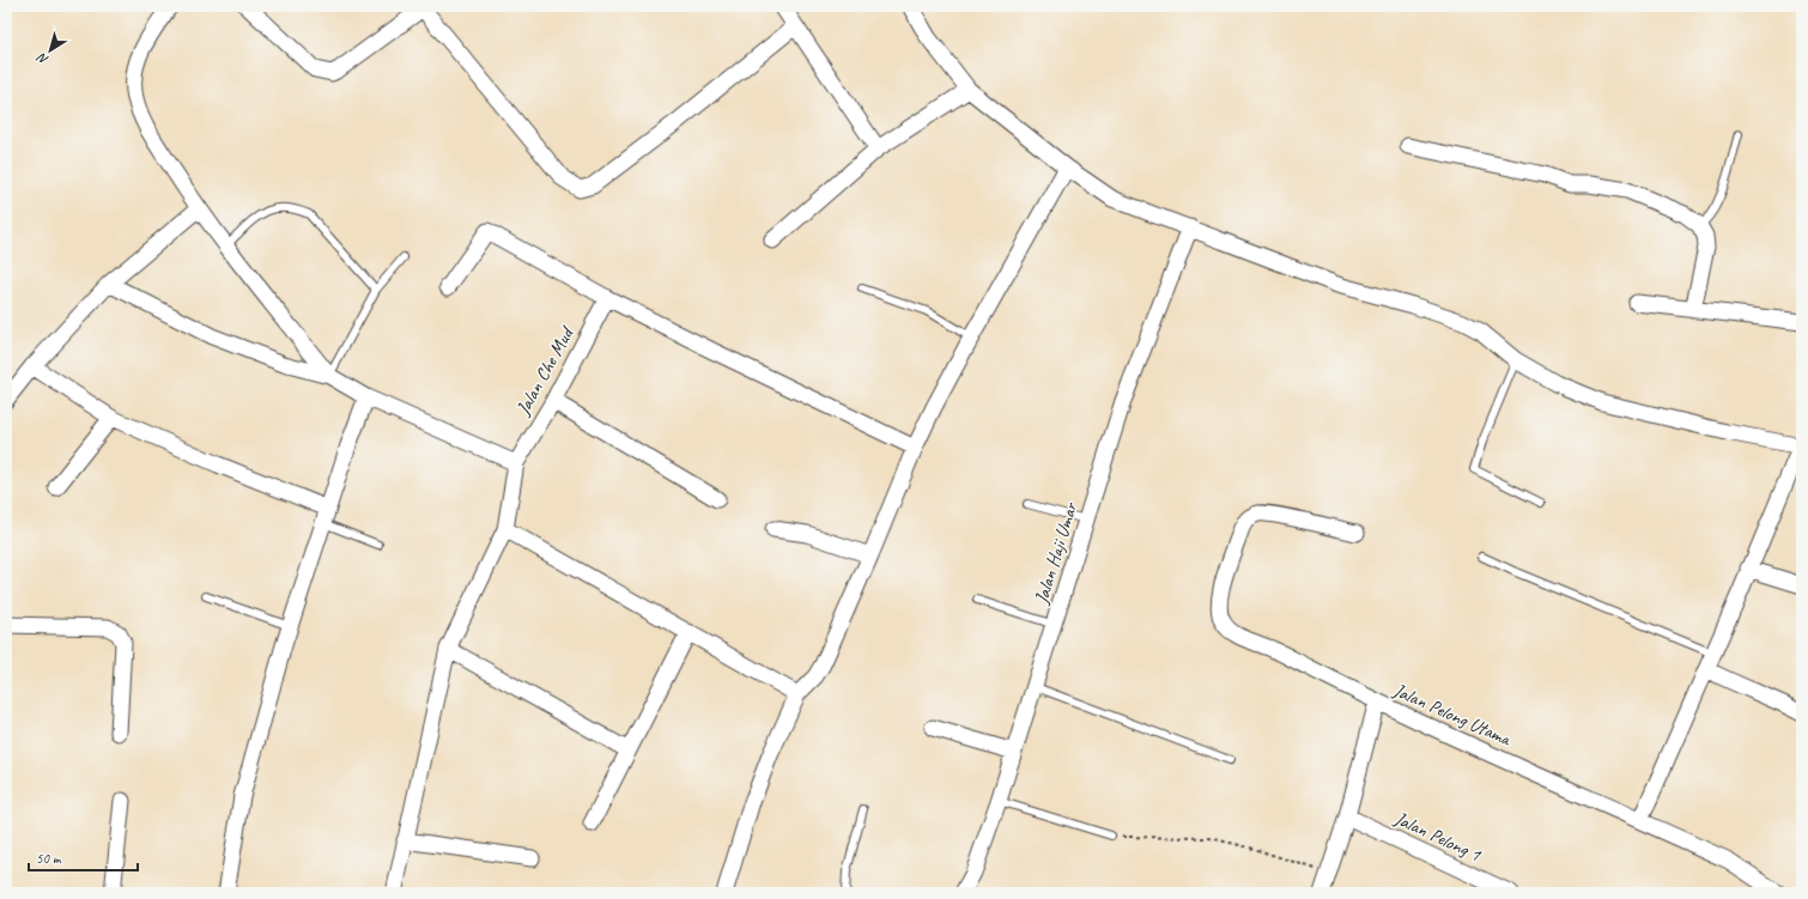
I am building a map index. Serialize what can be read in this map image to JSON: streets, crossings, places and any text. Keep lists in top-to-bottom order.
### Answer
{
  "streets": {
    "street": [
      "Jalan Che Mud",
      "Jalan Haji Umar",
      "Jalan Pelong Utama",
      "Jalan Pelong 1"
    ]
  },
  "crossings": [
    ["Jalan Pelong Utama", "Jalan Pelong 1"]
  ],
  "scale_bar": "50 m",
  "north": "bottom left"
}
